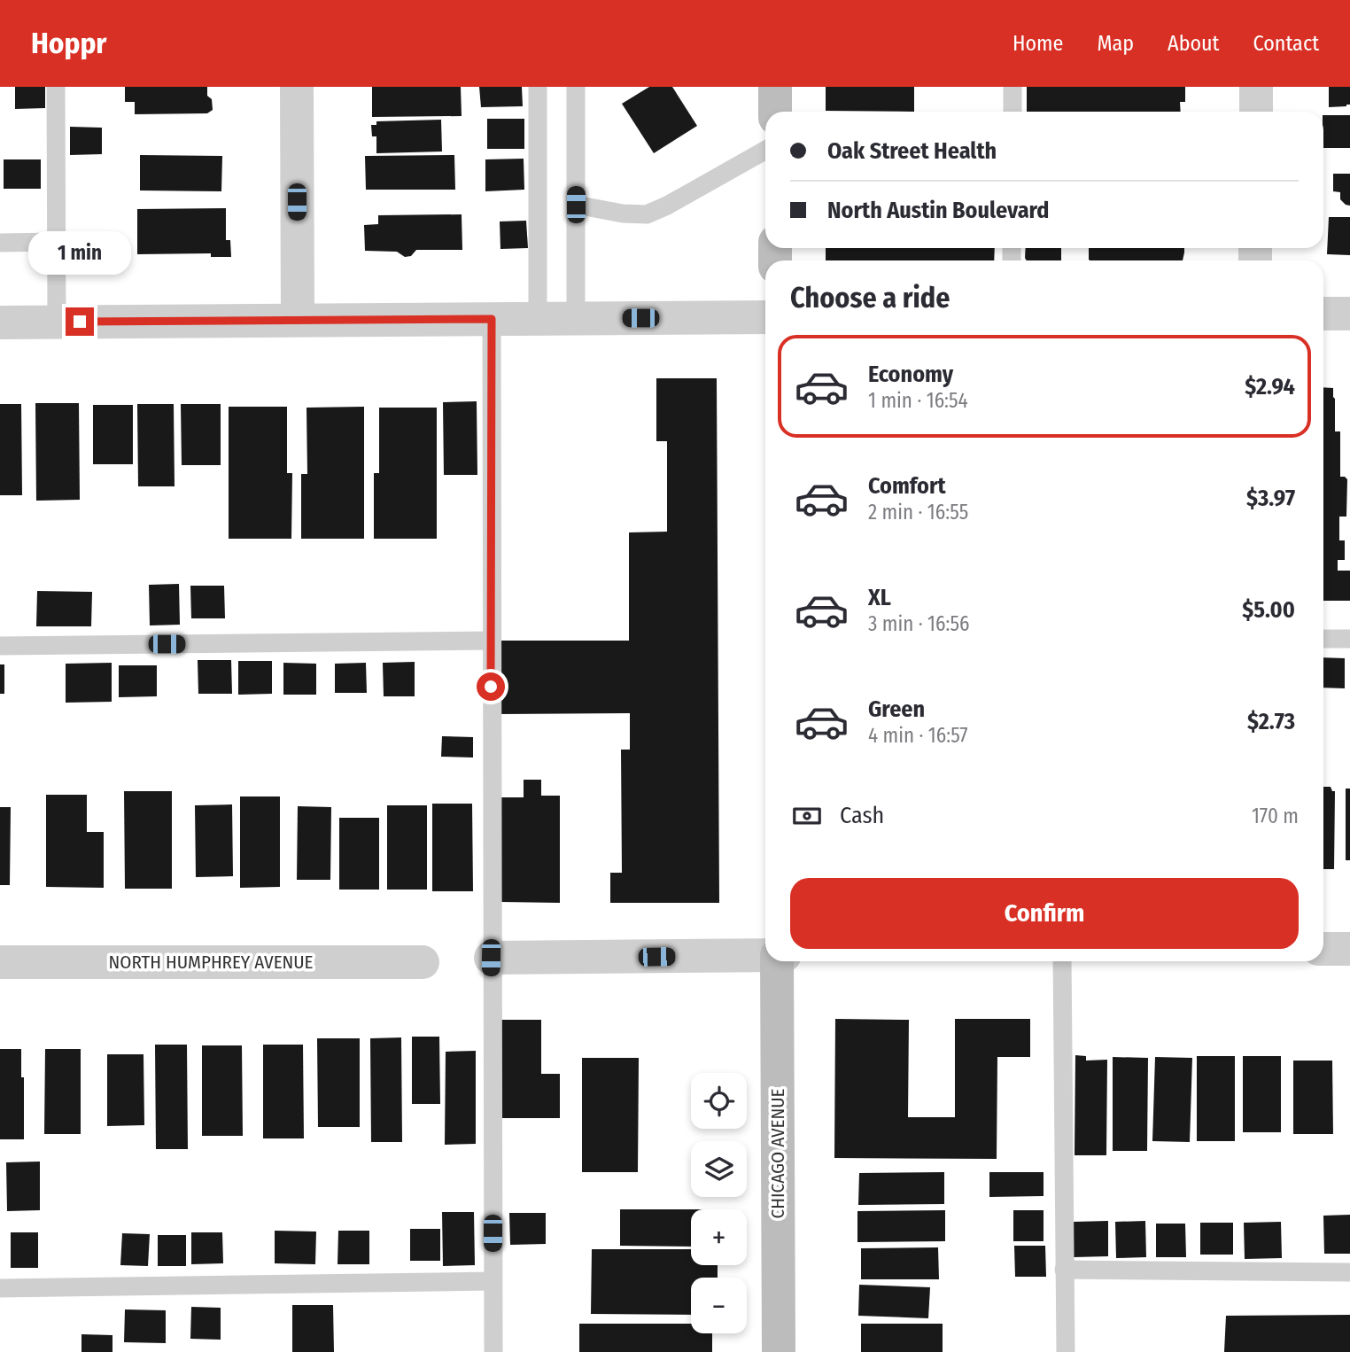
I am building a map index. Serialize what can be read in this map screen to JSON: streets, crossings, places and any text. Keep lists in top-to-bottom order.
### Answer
{
  "streets": {
    "main road": ["CHICAGO AVENUE"],
    "street": ["NORTH HUMPHREY AVENUE"]
  },
  "page": {
    "header": "Hoppr",
    "nav": [
      "Home",
      "Map",
      "About",
      "Contact"
    ],
    "banner": ["Oak Street Health", "North Austin Boulevard"],
    "bubble": "1 min",
    "heading": "Choose a ride",
    "list": [
      {
        "name": "Economy",
        "note": "1 min · 16:54",
        "value": "$2.94"
      },
      {
        "name": "Comfort",
        "note": "2 min · 16:55",
        "value": "$3.97"
      },
      {
        "name": "XL",
        "note": "3 min · 16:56",
        "value": "$5.00"
      },
      {
        "name": "Green",
        "note": "4 min · 16:57",
        "value": "$2.73"
      }
    ],
    "pay": ["Cash", "170 m"],
    "buttons": "Confirm",
    "map_buttons": ["+", "−"]
  }
}
